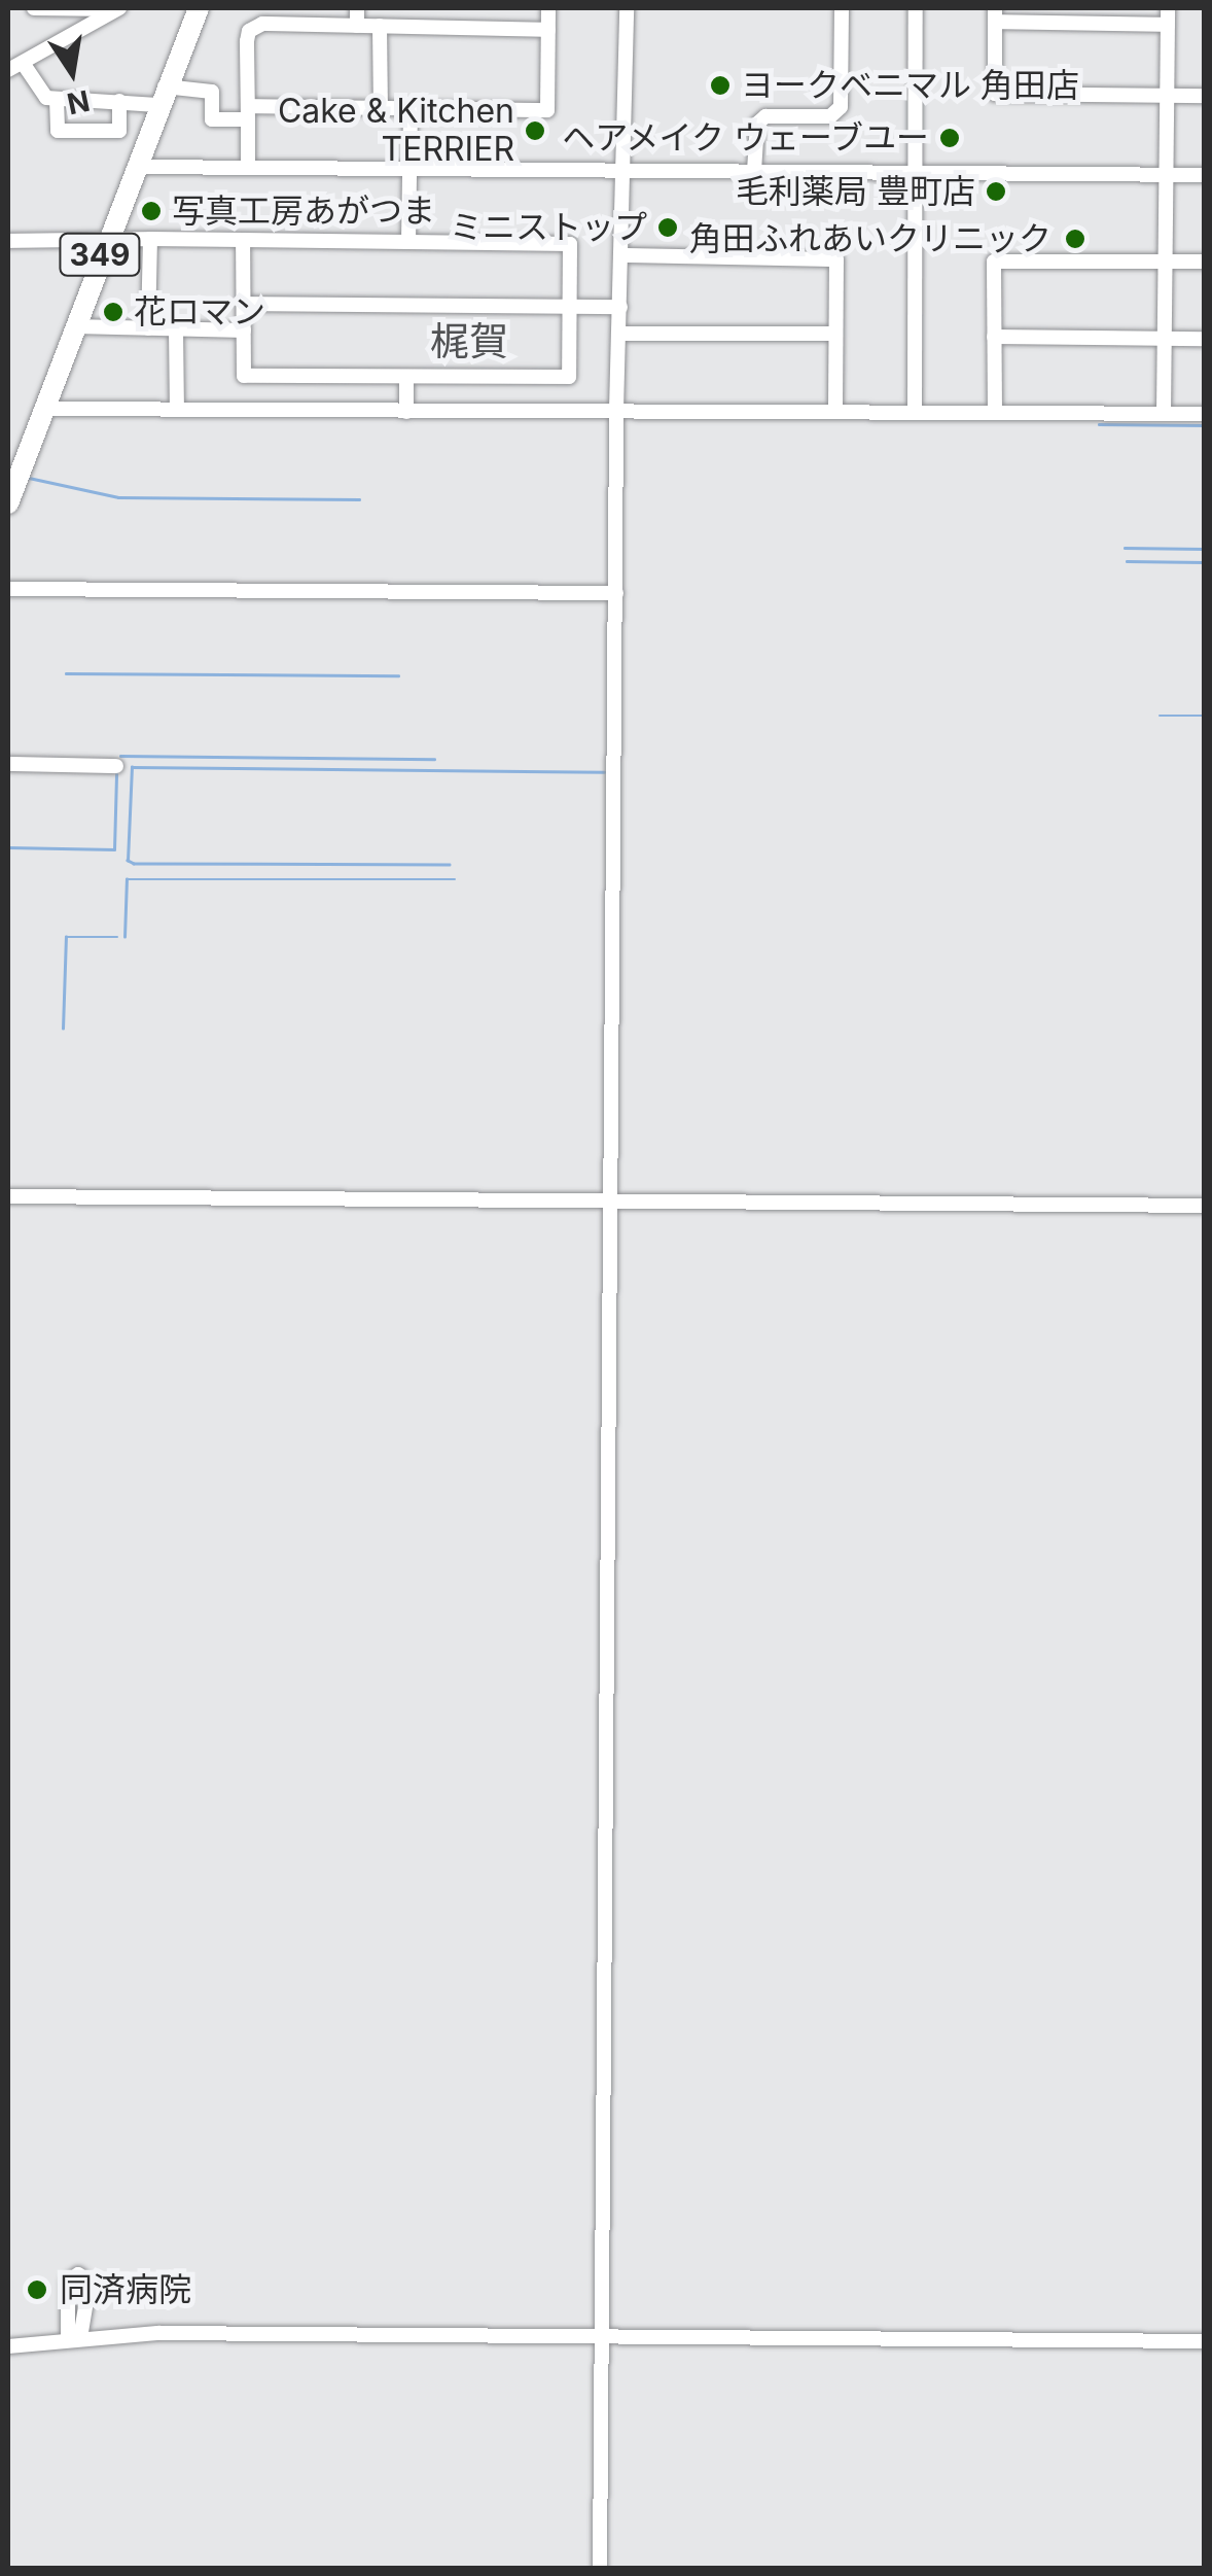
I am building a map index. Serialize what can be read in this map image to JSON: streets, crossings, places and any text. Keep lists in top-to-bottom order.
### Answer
{
  "streets": {
    "highway": ["349"]
  },
  "districts": ["梶賀"],
  "places": [
    "ヨークベニマル 角田店",
    "Cake & Kitchen TERRIER",
    "ヘアメイク ウェーブユー",
    "毛利薬局 豊町店",
    "写真工房あがつま",
    "ミニストップ",
    "角田ふれあいクリニック",
    "花ロマン",
    "同済病院"
  ],
  "north": "bottom"
}
